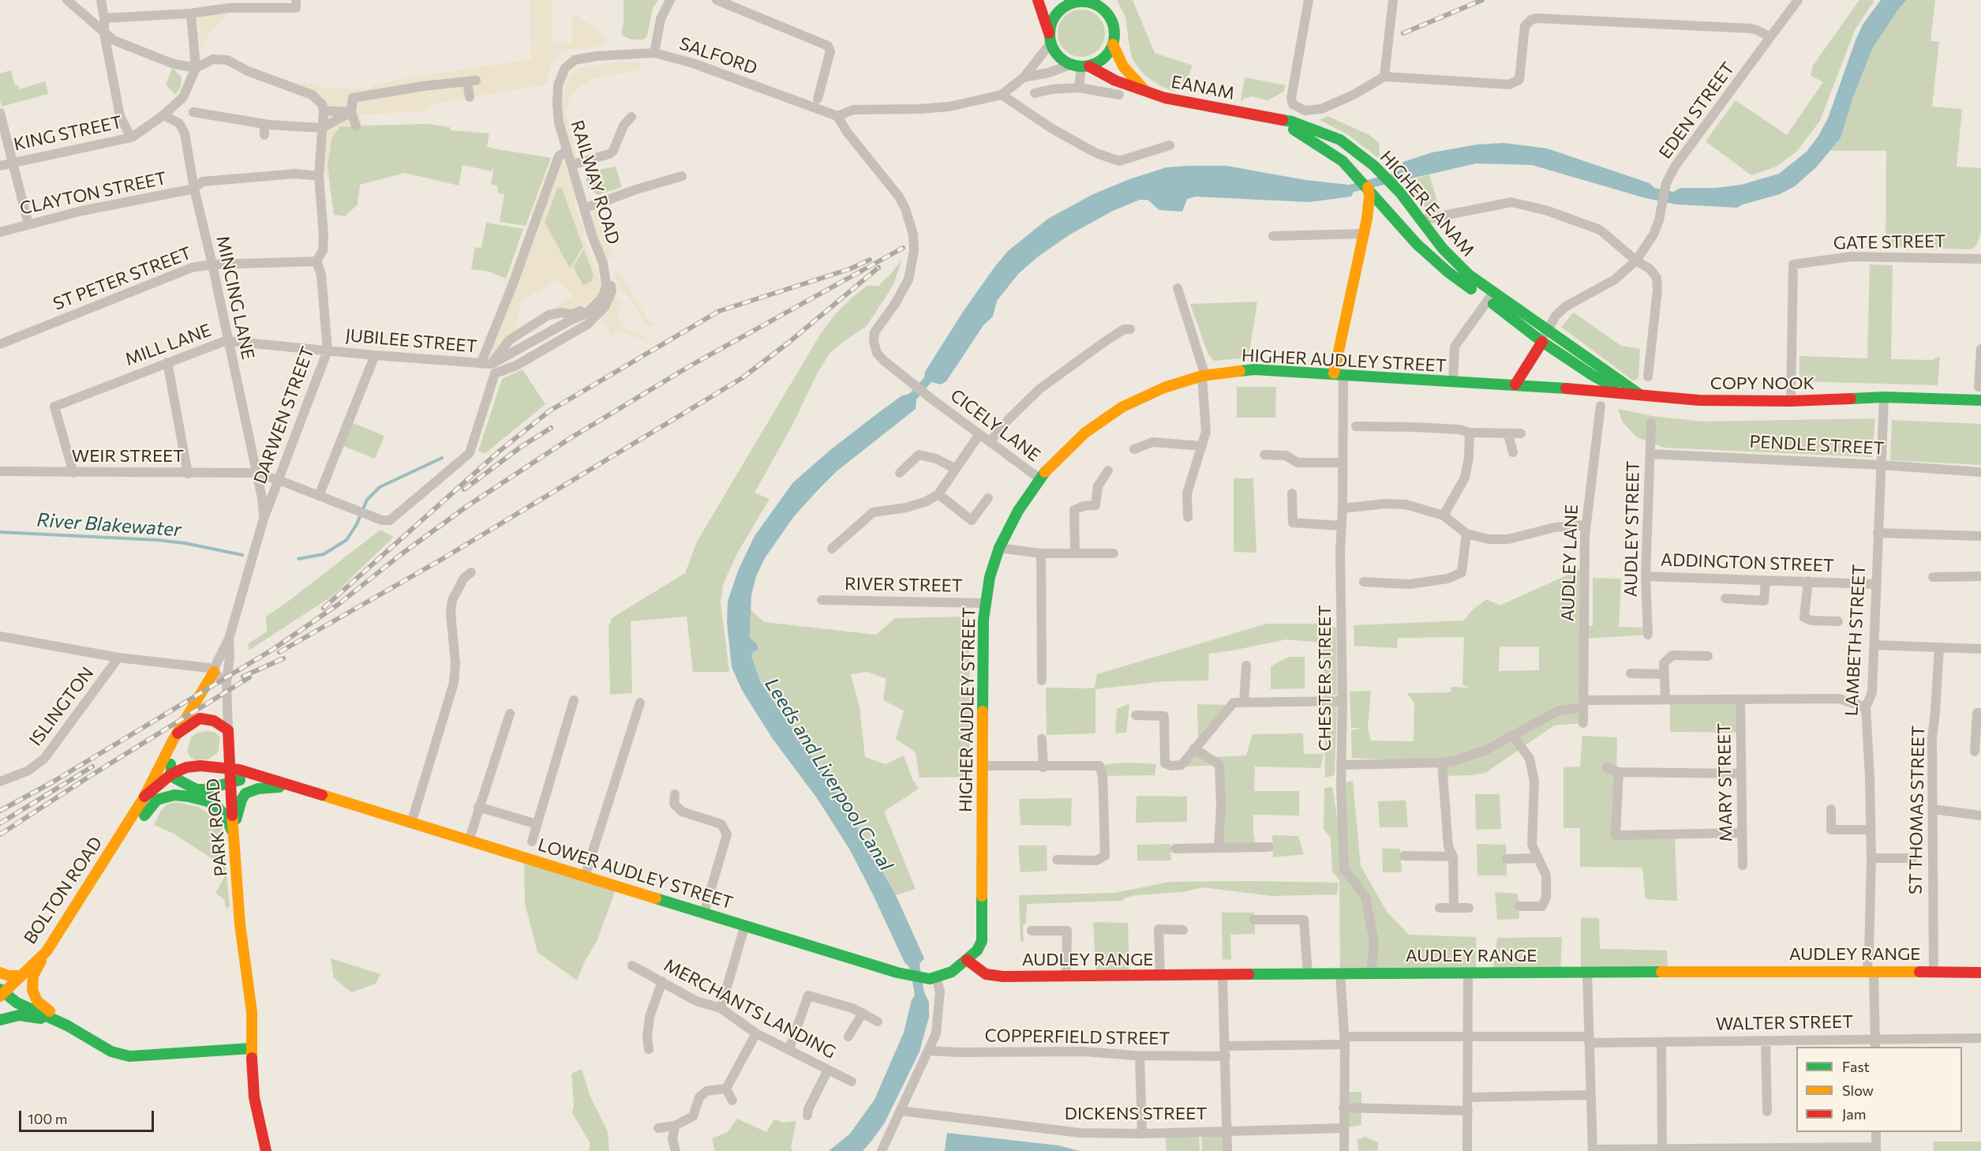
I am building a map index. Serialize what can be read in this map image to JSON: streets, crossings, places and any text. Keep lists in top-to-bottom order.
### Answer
{
  "streets": {
    "main road": [
      "EANAM",
      "HIGHER EANAM",
      "HIGHER AUDLEY STREET",
      "COPY NOOK",
      "PARK ROAD",
      "LOWER AUDLEY STREET",
      "BOLTON ROAD",
      "AUDLEY RANGE"
    ],
    "street": [
      "SALFORD",
      "EDEN STREET",
      "KING STREET",
      "RAILWAY ROAD",
      "CLAYTON STREET",
      "GATE STREET",
      "ST PETER STREET",
      "MINCING LANE",
      "JUBILEE STREET",
      "MILL LANE",
      "DARWEN STREET",
      "CICELY LANE",
      "PENDLE STREET",
      "WEIR STREET",
      "AUDLEY STREET",
      "AUDLEY LANE",
      "ADDINGTON STREET",
      "RIVER STREET",
      "LAMBETH STREET",
      "CHESTER STREET",
      "ISLINGTON",
      "MARY STREET",
      "ST THOMAS STREET",
      "MERCHANTS LANDING",
      "WALTER STREET",
      "COPPERFIELD STREET",
      "DICKENS STREET"
    ]
  },
  "crossings": [
    ["SALFORD", "RAILWAY ROAD"],
    ["SALFORD", "CICELY LANE"],
    ["EANAM", "HIGHER EANAM"],
    ["KING STREET", "MINCING LANE"],
    ["CLAYTON STREET", "MINCING LANE"],
    ["HIGHER EANAM", "HIGHER AUDLEY STREET"],
    ["HIGHER EANAM", "COPY NOOK"],
    ["GATE STREET", "COPY NOOK"],
    ["ST PETER STREET", "MINCING LANE"],
    ["ST PETER STREET", "DARWEN STREET"],
    ["MINCING LANE", "MILL LANE"],
    ["MINCING LANE", "DARWEN STREET"],
    ["MINCING LANE", "WEIR STREET"],
    ["JUBILEE STREET", "MILL LANE"],
    ["JUBILEE STREET", "DARWEN STREET"],
    ["MILL LANE", "DARWEN STREET"],
    ["MILL LANE", "WEIR STREET"],
    ["HIGHER AUDLEY STREET", "COPY NOOK"],
    ["HIGHER AUDLEY STREET", "CICELY LANE"],
    ["HIGHER AUDLEY STREET", "RIVER STREET"],
    ["HIGHER AUDLEY STREET", "CHESTER STREET"],
    ["HIGHER AUDLEY STREET", "AUDLEY RANGE"],
    ["COPY NOOK", "LAMBETH STREET"],
    ["DARWEN STREET", "WEIR STREET"],
    ["DARWEN STREET", "PARK ROAD"],
    ["PENDLE STREET", "AUDLEY STREET"],
    ["PENDLE STREET", "LAMBETH STREET"],
    ["AUDLEY STREET", "ADDINGTON STREET"],
    ["ADDINGTON STREET", "LAMBETH STREET"],
    ["LAMBETH STREET", "AUDLEY RANGE"],
    ["LAMBETH STREET", "WALTER STREET"],
    ["CHESTER STREET", "AUDLEY RANGE"],
    ["ST THOMAS STREET", "AUDLEY RANGE"],
    ["PARK ROAD", "LOWER AUDLEY STREET"],
    ["WALTER STREET", "COPPERFIELD STREET"]
  ],
  "water": ["River Blakewater", "Leeds and Liverpool Canal"],
  "legend": ["Fast", "Slow", "Jam"],
  "scale_bar": "100 m"
}
